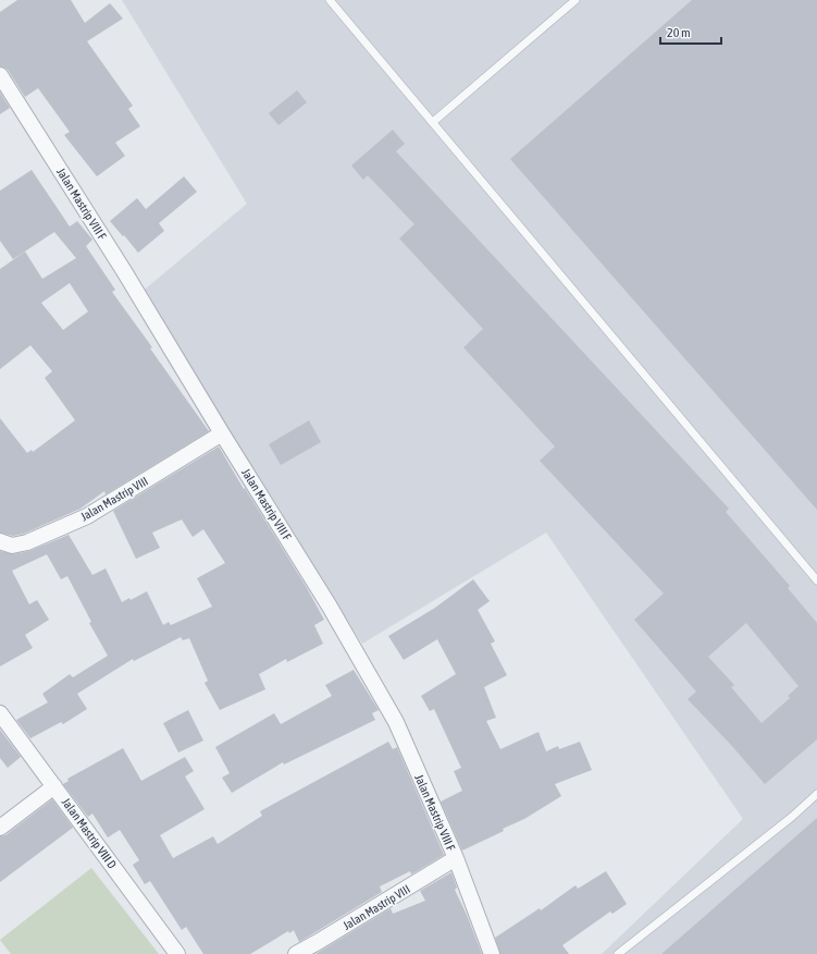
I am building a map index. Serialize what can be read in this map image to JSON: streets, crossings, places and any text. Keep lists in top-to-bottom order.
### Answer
{
  "streets": {
    "street": ["Jalan Mastrip VIII F", "Jalan Mastrip VIII", "Jalan Mastrip VIII D"]
  },
  "crossings": [
    ["Jalan Mastrip VIII F", "Jalan Mastrip VIII"]
  ],
  "scale_bar": "20 m"
}
